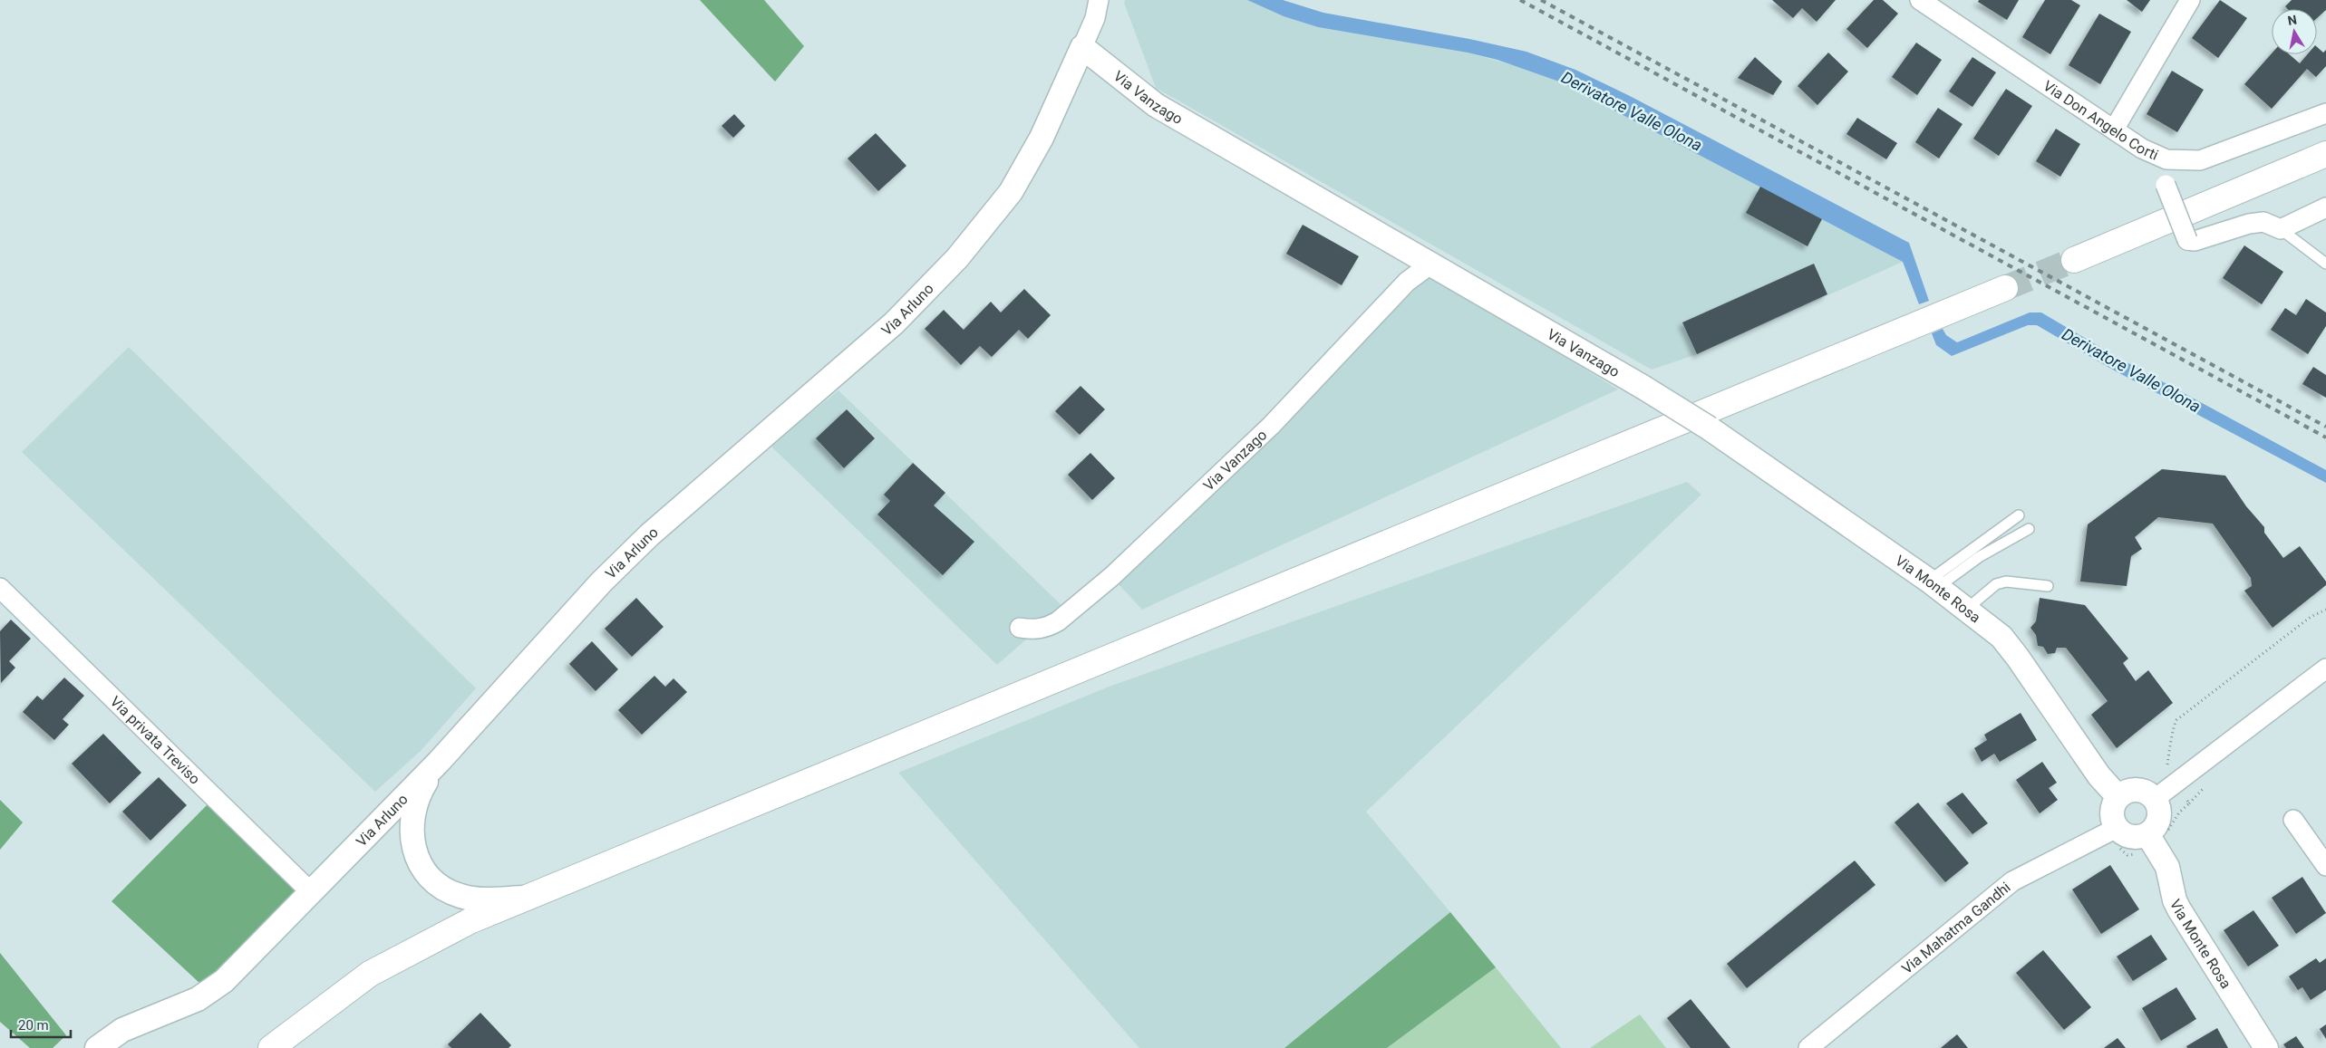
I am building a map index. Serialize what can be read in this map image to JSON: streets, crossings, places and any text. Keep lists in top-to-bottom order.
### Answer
{
  "streets": {
    "street": [
      "Via Vanzago",
      "Via Don Angelo Corti",
      "Via Arluno",
      "Via Monte Rosa",
      "Via privata Treviso",
      "Via Mahatma Gandhi"
    ]
  },
  "crossings": [
    ["Via Vanzago", "Via Arluno"],
    ["Via Vanzago", "Via Monte Rosa"],
    ["Via Arluno", "Via privata Treviso"],
    ["Via Monte Rosa", "Via Mahatma Gandhi"]
  ],
  "water": ["Derivatore Valle Olona"],
  "scale_bar": "20 m",
  "north": "top"
}
